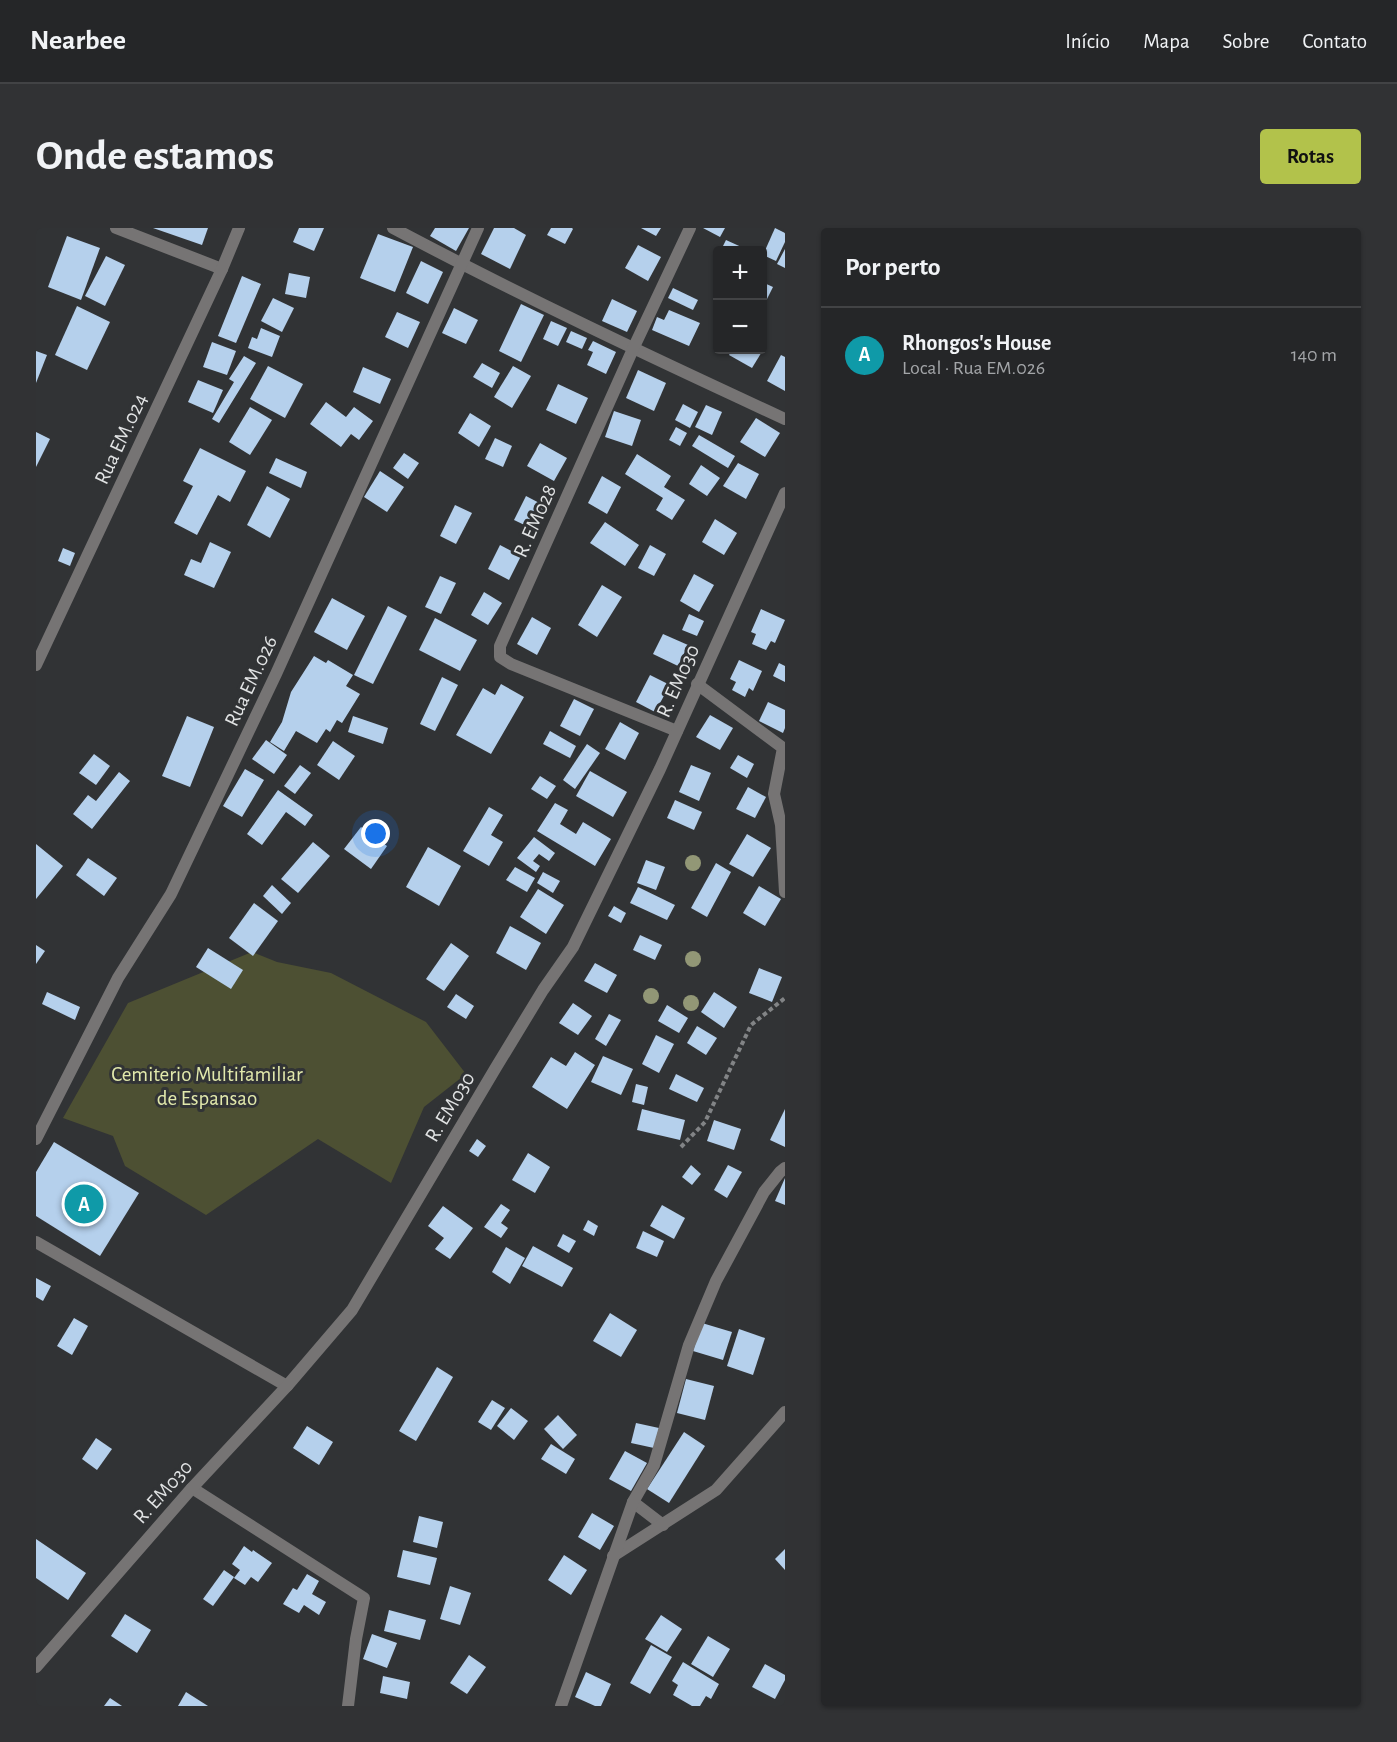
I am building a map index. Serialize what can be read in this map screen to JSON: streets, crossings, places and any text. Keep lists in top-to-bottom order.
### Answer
{
  "streets": {
    "street": [
      "Rua EM.024",
      "R. EM028",
      "Rua EM.026",
      "R. EM030"
    ]
  },
  "crossings": [
    ["R. EM028", "R. EM030"]
  ],
  "parks": ["Cemiterio Multifamiliar de Espansao"],
  "page": {
    "header": "Nearbee",
    "nav": [
      "Início",
      "Mapa",
      "Sobre",
      "Contato"
    ],
    "buttons": "Rotas",
    "title": "Onde estamos",
    "heading": "Por perto",
    "map_buttons": ["+", "−"],
    "list": [
      {
        "mark": "A",
        "name": "Rhongos's House",
        "note": "Local · Rua EM.026",
        "value": "140 m"
      }
    ],
    "pins": "A"
  }
}
